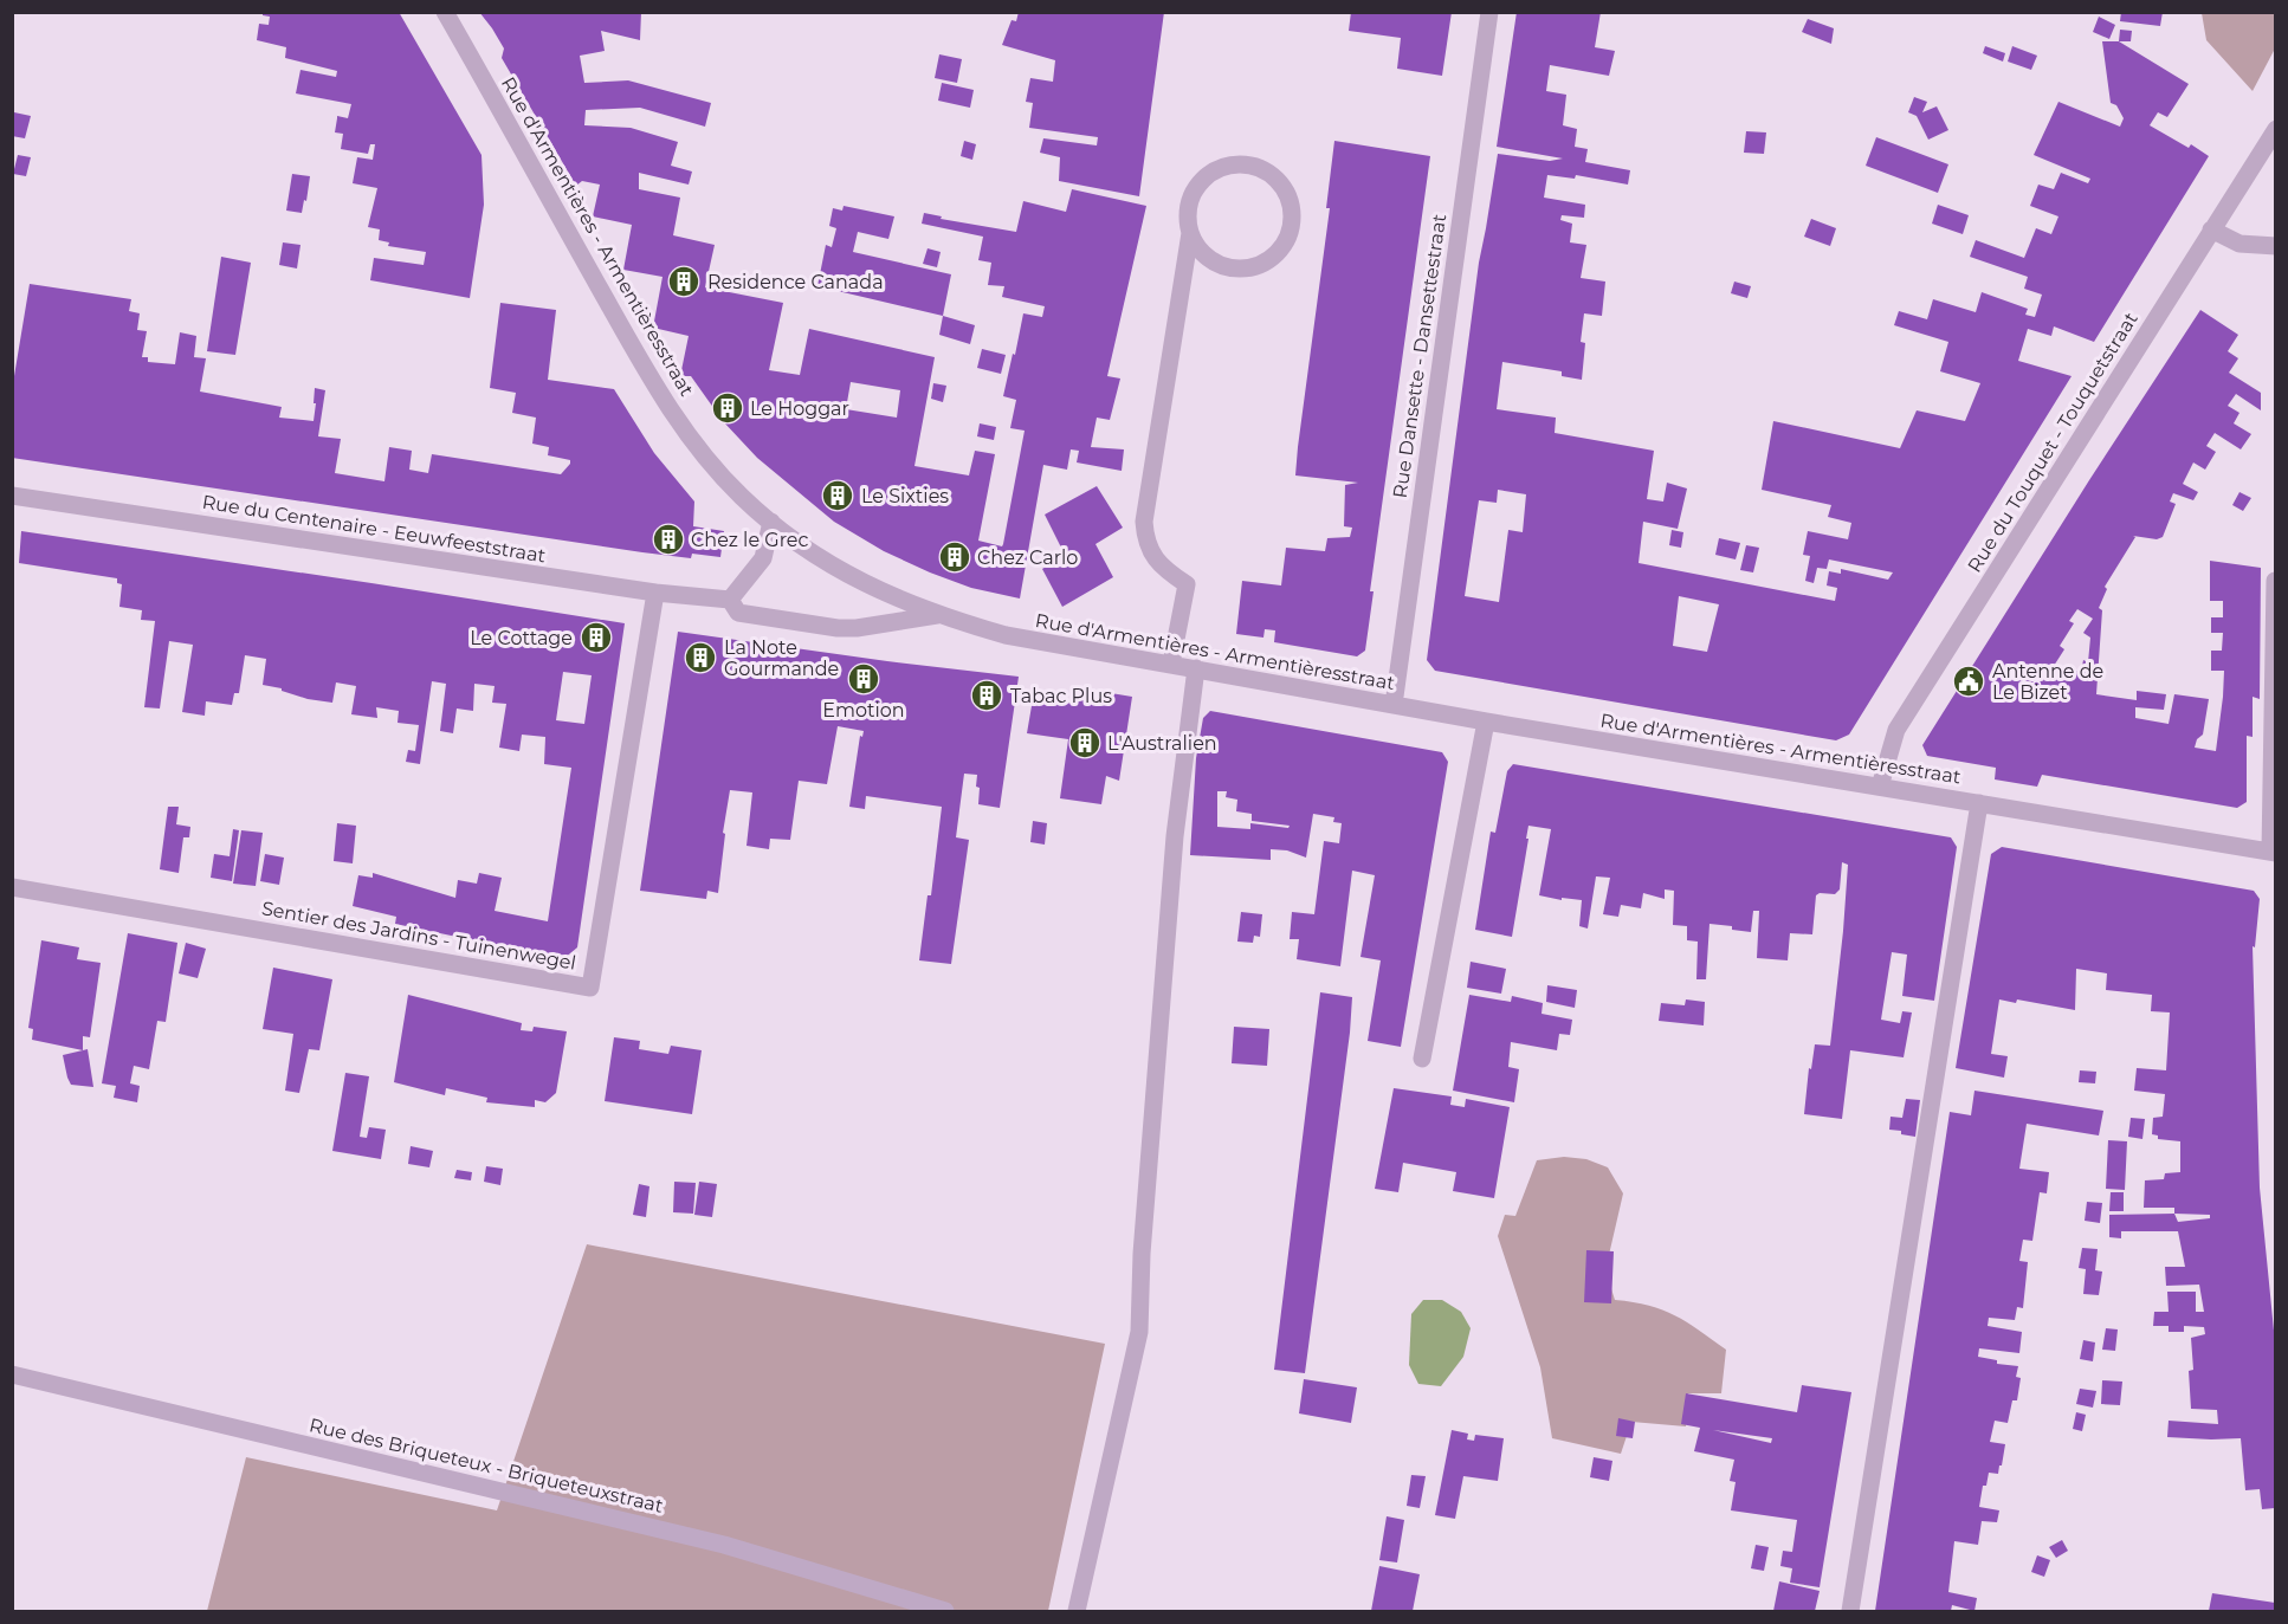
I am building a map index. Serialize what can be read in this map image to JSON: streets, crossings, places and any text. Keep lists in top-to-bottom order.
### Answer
{
  "streets": {
    "street": [
      "Rue d'Armentières - Armentièresstraat",
      "Rue Dansette - Dansettestraat",
      "Rue du Touquet - Touquetstraat",
      "Rue du Centenaire - Eeuwfeeststraat",
      "Sentier des Jardins - Tuinenwegel",
      "Rue des Briqueteux - Briqueteuxstraat"
    ]
  },
  "crossings": [
    ["Rue d'Armentières - Armentièresstraat", "Rue Dansette - Dansettestraat"],
    ["Rue d'Armentières - Armentièresstraat", "Rue du Touquet - Touquetstraat"],
    ["Rue d'Armentières - Armentièresstraat", "Rue du Centenaire - Eeuwfeeststraat"],
    ["Rue du Centenaire - Eeuwfeeststraat", "Sentier des Jardins - Tuinenwegel"]
  ],
  "places": {
    "building": [
      "Residence Canada",
      "Le Hoggar",
      "Le Sixties",
      "Chez le Grec",
      "Chez Carlo",
      "Le Cottage",
      "La Note Gourmande",
      "Emotion",
      "Tabac Plus",
      "L'Australien"
    ],
    "public building": ["Antenne de Le Bizet"]
  }
}
